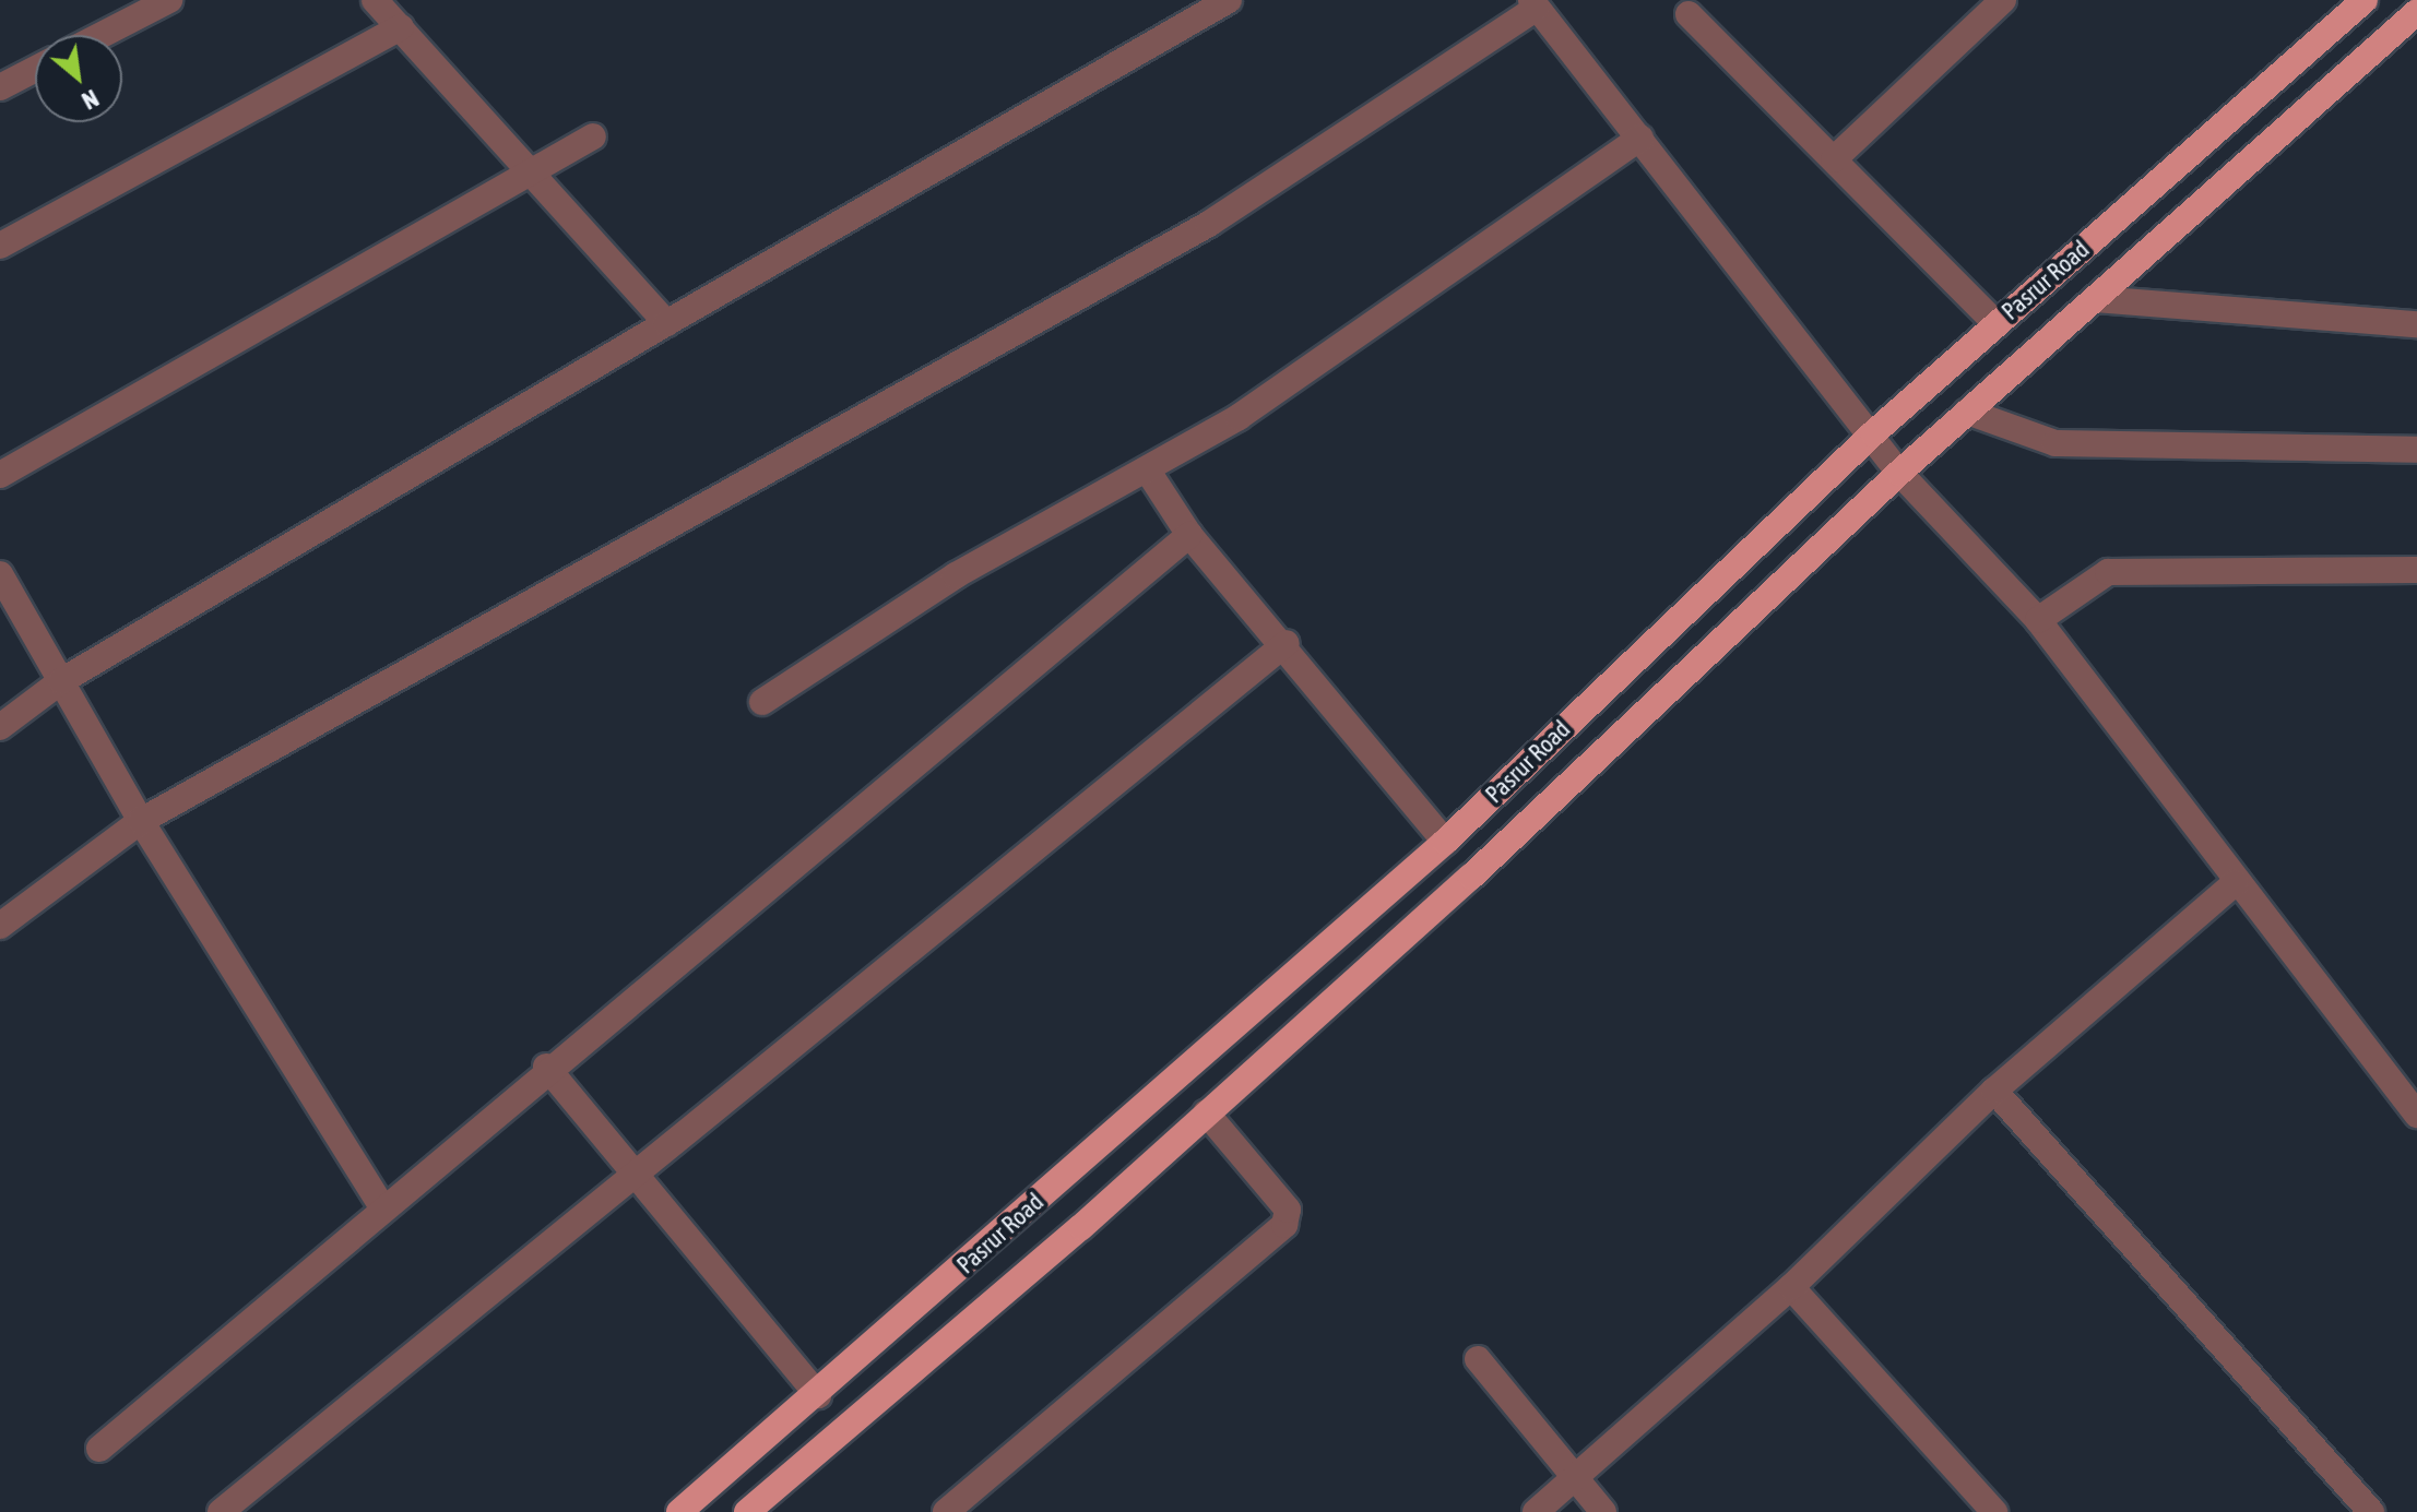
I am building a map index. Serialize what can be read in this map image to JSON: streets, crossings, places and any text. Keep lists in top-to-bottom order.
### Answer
{
  "streets": {
    "main road": ["Pasrur Road"]
  },
  "north": "bottom right"
}
